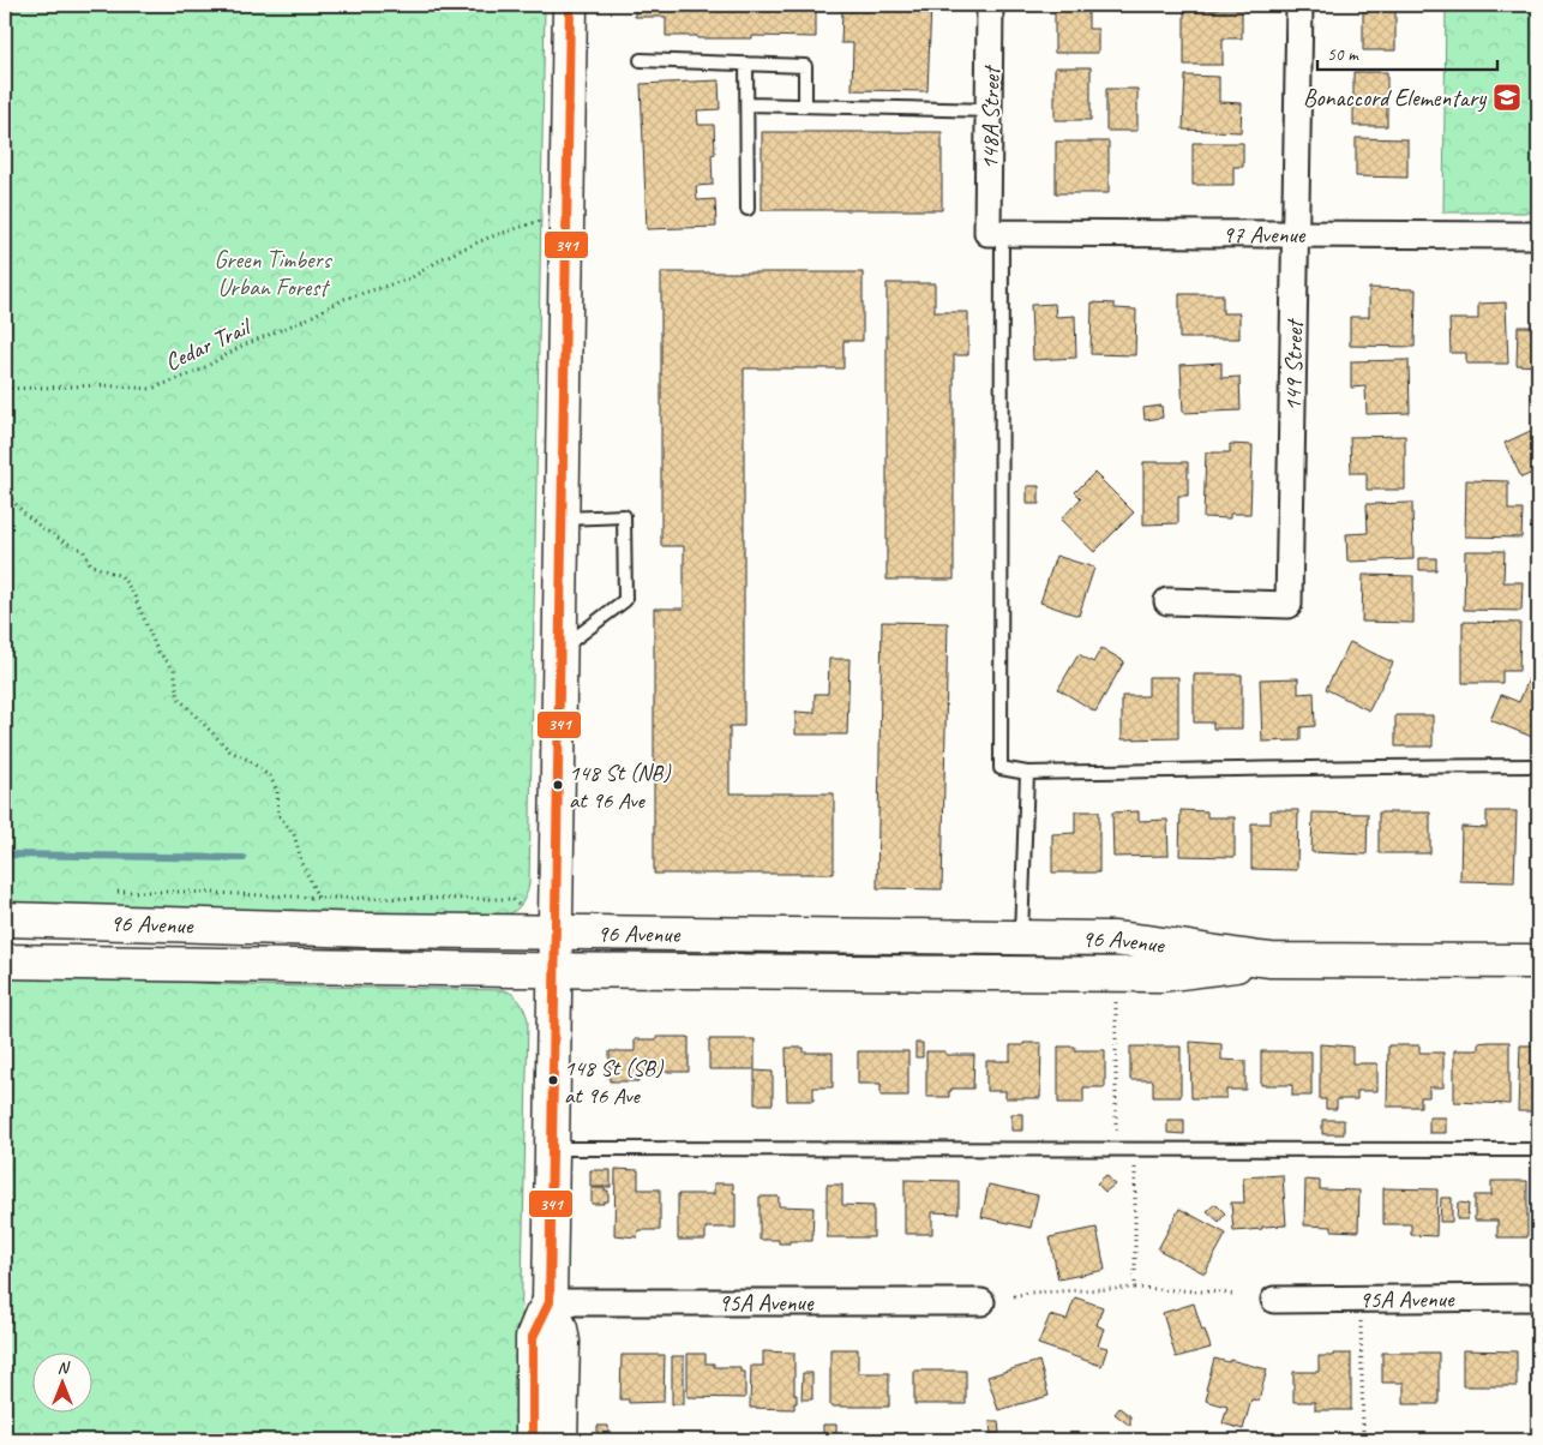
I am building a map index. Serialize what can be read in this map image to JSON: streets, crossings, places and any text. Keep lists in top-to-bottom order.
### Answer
{
  "streets": {
    "main road": ["96 Avenue"],
    "street": [
      "148A Street",
      "97 Avenue",
      "149 Street",
      "95A Avenue"
    ],
    "path": ["Cedar Trail"]
  },
  "crossings": [
    ["148A Street", "97 Avenue"],
    ["97 Avenue", "149 Street"]
  ],
  "parks": ["Green Timbers Urban Forest"],
  "places": {
    "school or university": ["Bonaccord Elementary"],
    "other": ["148 St (NB) at 96 Ave", "148 St (SB) at 96 Ave"]
  },
  "lines": ["transit line 341"],
  "scale_bar": "50 m",
  "north": "top"
}
